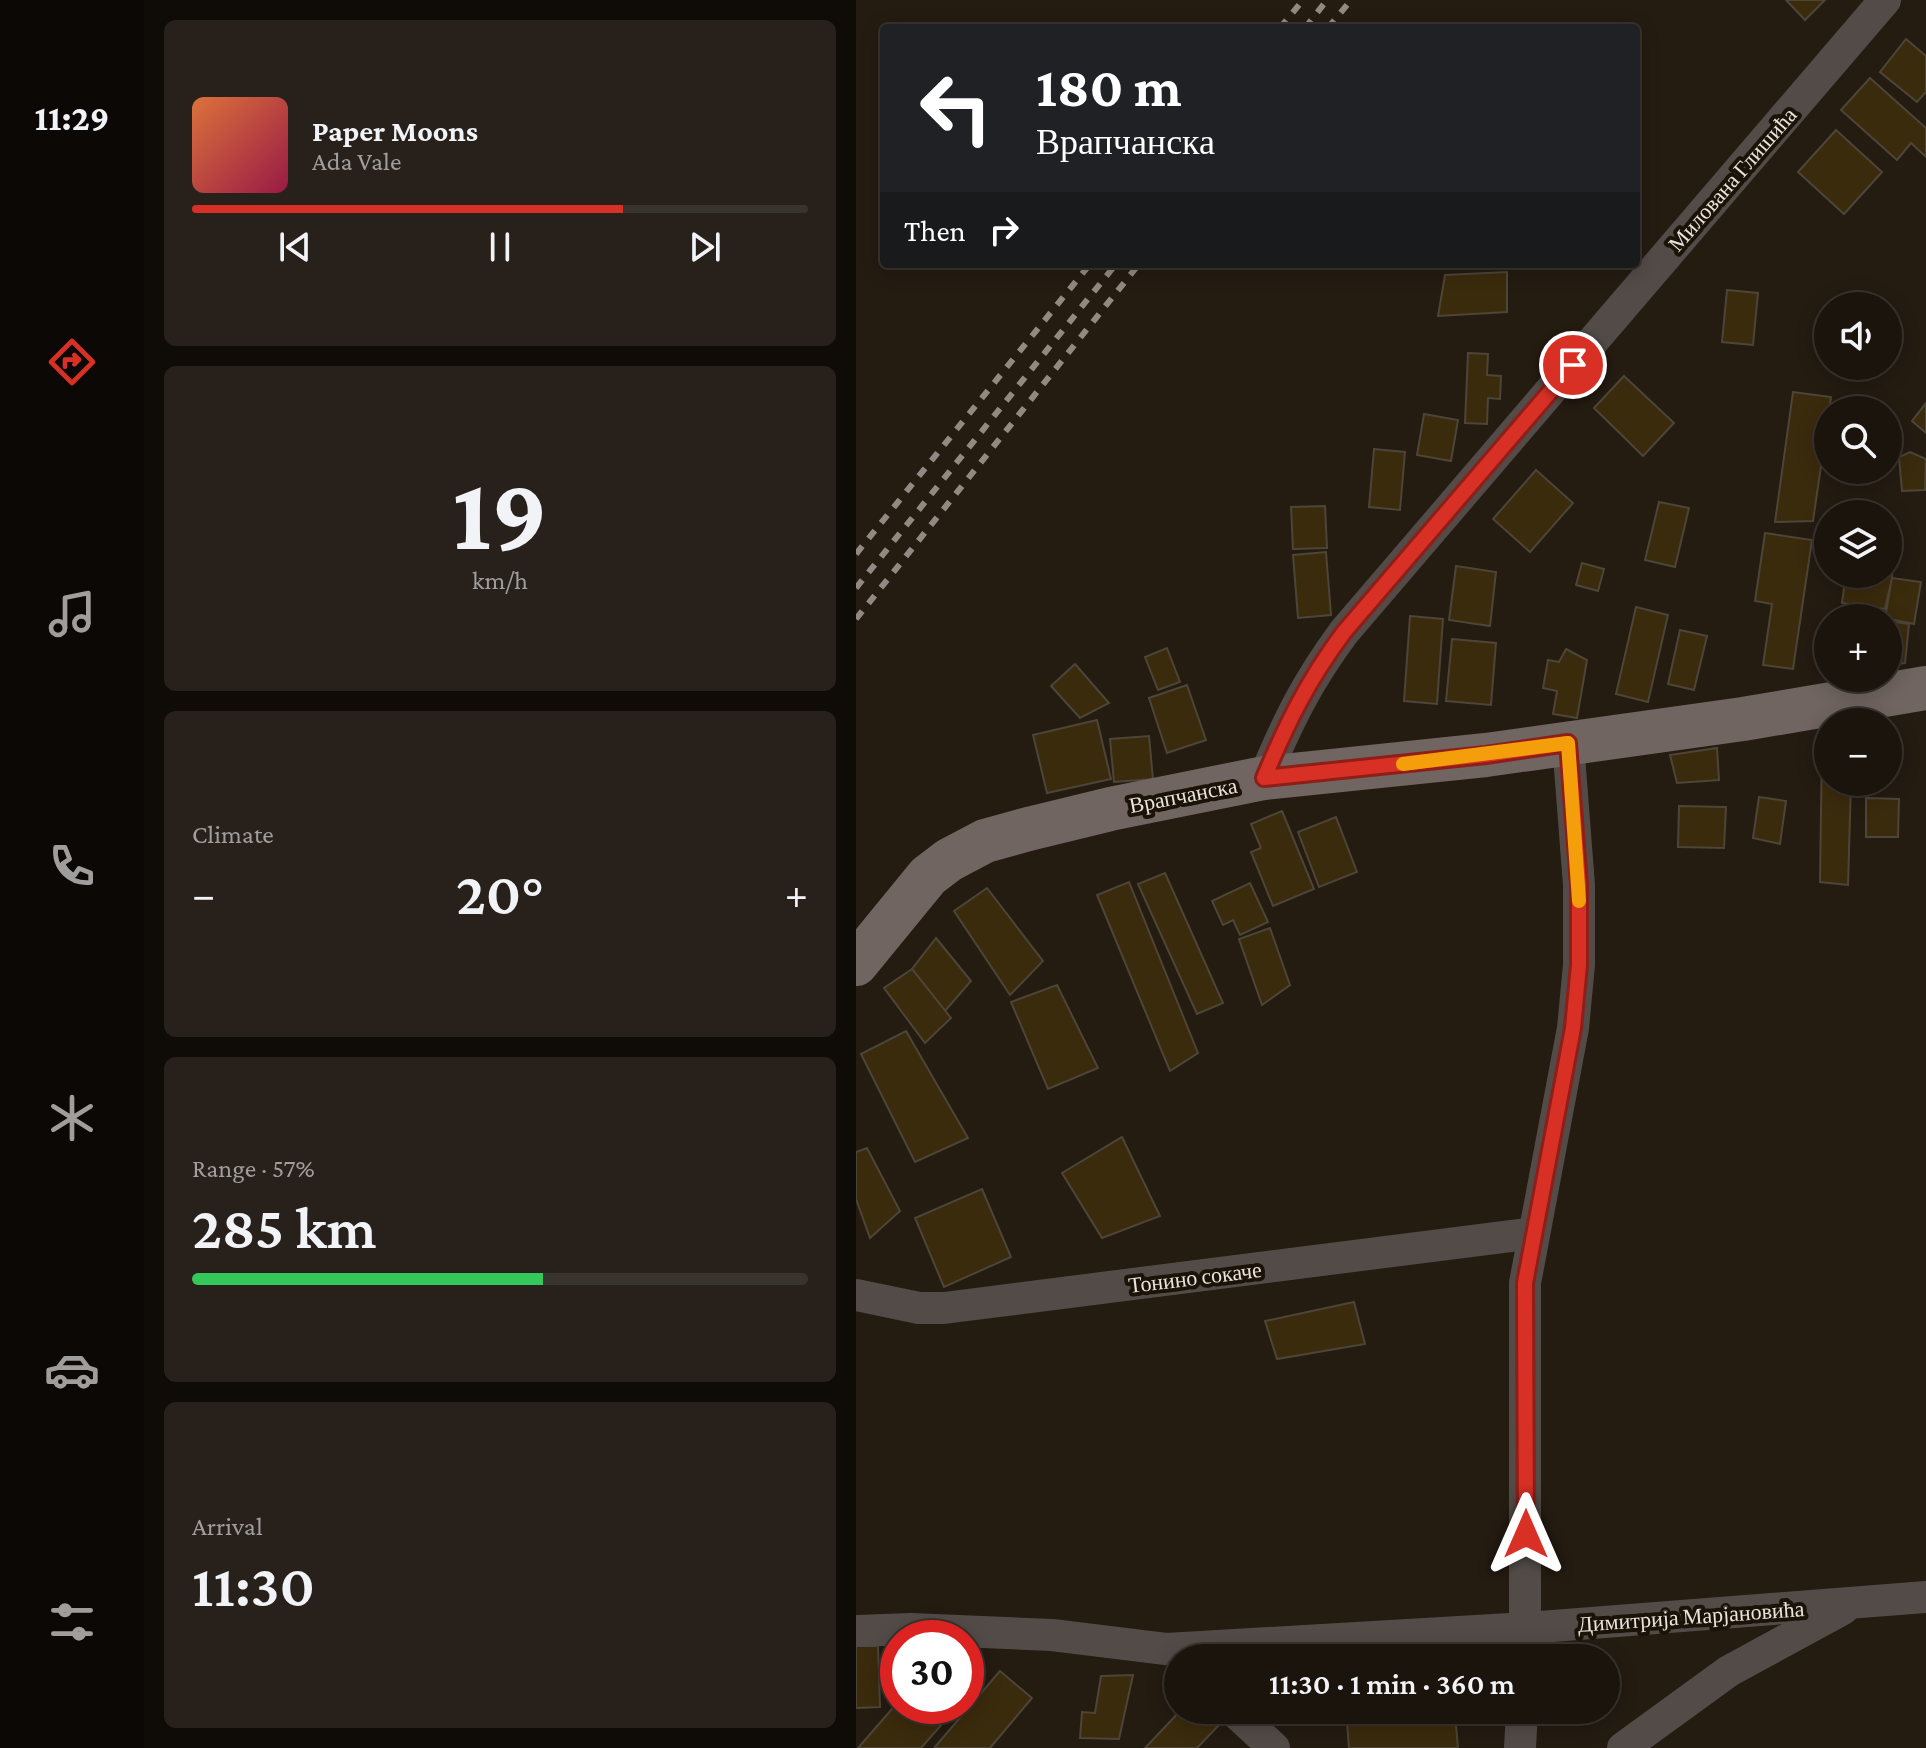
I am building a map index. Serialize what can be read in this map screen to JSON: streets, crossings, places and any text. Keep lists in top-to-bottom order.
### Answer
{
  "streets": {
    "main road": ["Врапчанска"],
    "street": ["Милована Глишића", "Тонино сокаче", "Димитрија Марјановића"]
  },
  "crossings": [
    ["Милована Глишића", "Врапчанска"]
  ],
  "page": {
    "tabs": "11:29",
    "turn": ["180 m", "Врапчанска"],
    "song": ["Paper Moons", "Ada Vale"],
    "then": "Then",
    "map_buttons": ["+", "−"],
    "tile": [
      ["19", "km/h"],
      "Climate",
      ["Range · 57%", "285 km"],
      ["Arrival", "11:30"]
    ],
    "heat": ["−", "20°", "+"],
    "limit": "30",
    "trip": "11:30 · 1 min · 360 m"
  }
}
